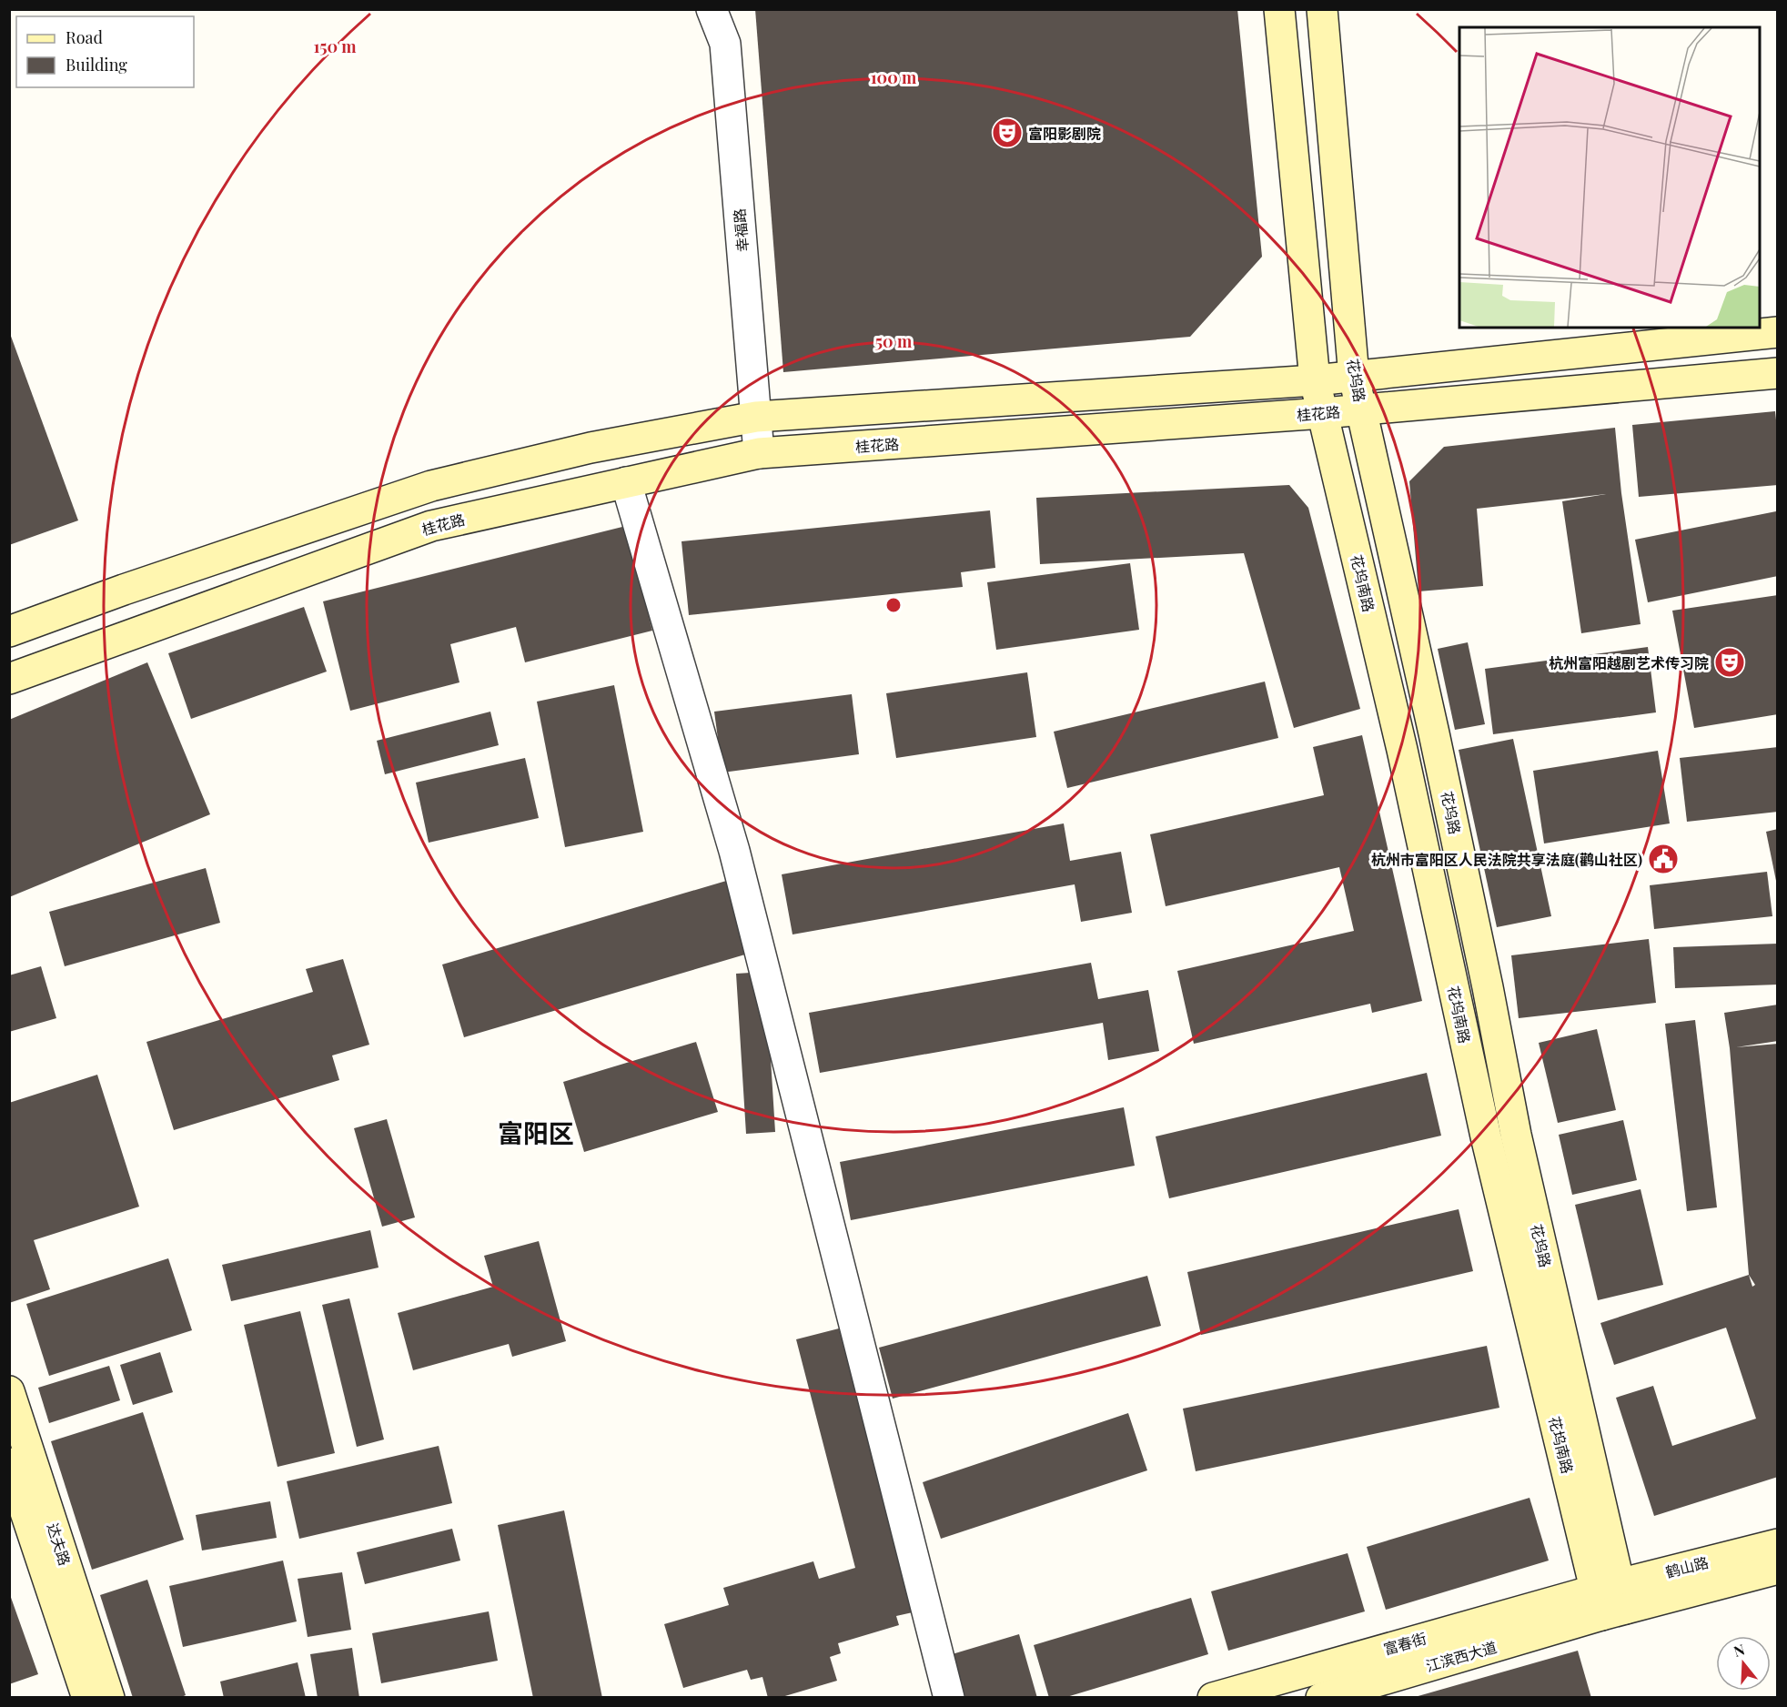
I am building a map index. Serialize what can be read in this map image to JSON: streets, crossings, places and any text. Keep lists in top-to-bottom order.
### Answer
{
  "streets": {
    "main road": [
      "花坞路",
      "桂花路",
      "花坞南路",
      "达夫路",
      "鹤山路",
      "富春街",
      "江滨西大道"
    ],
    "street": ["幸福路"]
  },
  "crossings": [
    ["幸福路", "桂花路"],
    ["花坞路", "桂花路"],
    ["花坞路", "花坞南路"],
    ["花坞路", "鹤山路"],
    ["花坞路", "富春街"],
    ["花坞路", "江滨西大道"],
    ["桂花路", "花坞南路"],
    ["花坞南路", "鹤山路"],
    ["花坞南路", "富春街"],
    ["花坞南路", "江滨西大道"],
    ["鹤山路", "富春街"],
    ["鹤山路", "江滨西大道"],
    ["富春街", "江滨西大道"]
  ],
  "districts": ["富阳区"],
  "places": {
    "theatre": ["富阳影剧院", "杭州富阳越剧艺术传习院"],
    "public building": ["杭州市富阳区人民法院共享法庭(鹳山社区)"]
  },
  "legend": ["Road", "Building"],
  "north": "top",
  "rings": ["150 m", "100 m", "50 m"]
}
